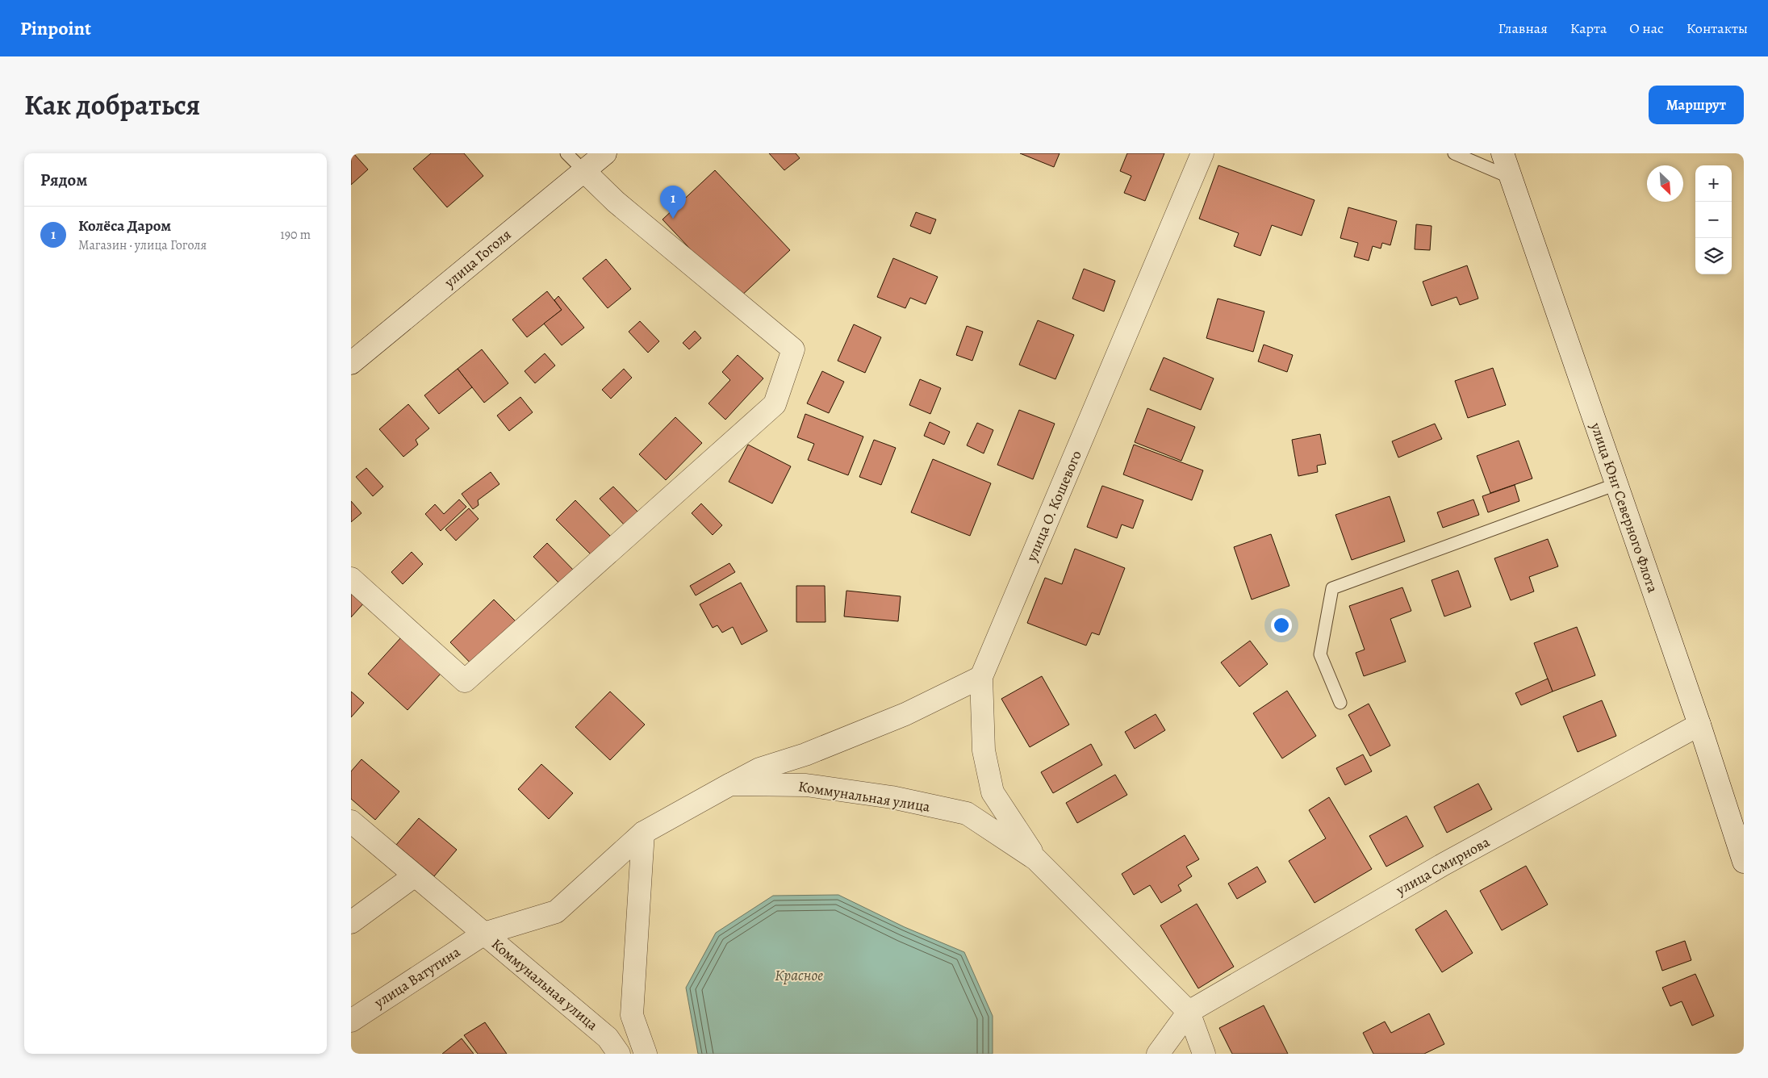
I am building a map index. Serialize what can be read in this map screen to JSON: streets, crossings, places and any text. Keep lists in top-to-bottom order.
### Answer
{
  "streets": {
    "street": [
      "улица Гоголя",
      "улица О. Кошевого",
      "улица Юнг Северного Флота",
      "Коммунальная улица",
      "улица Смирнова",
      "улица Ватутина"
    ]
  },
  "crossings": [
    ["улица О. Кошевого", "Коммунальная улица"],
    ["улица Юнг Северного Флота", "улица Смирнова"],
    ["Коммунальная улица", "улица Смирнова"],
    ["Коммунальная улица", "улица Ватутина"]
  ],
  "water": ["Красное"],
  "north": "bottom right",
  "page": {
    "header": "Pinpoint",
    "nav": [
      "Главная",
      "Карта",
      "О нас",
      "Контакты"
    ],
    "title": "Как добраться",
    "buttons": "Маршрут",
    "heading": "Рядом",
    "map_buttons": ["+", "−"],
    "pins": "1",
    "list": [
      {
        "mark": "1",
        "name": "Колёса Даром",
        "note": "Магазин · улица Гоголя",
        "value": "190 m"
      }
    ]
  }
}
